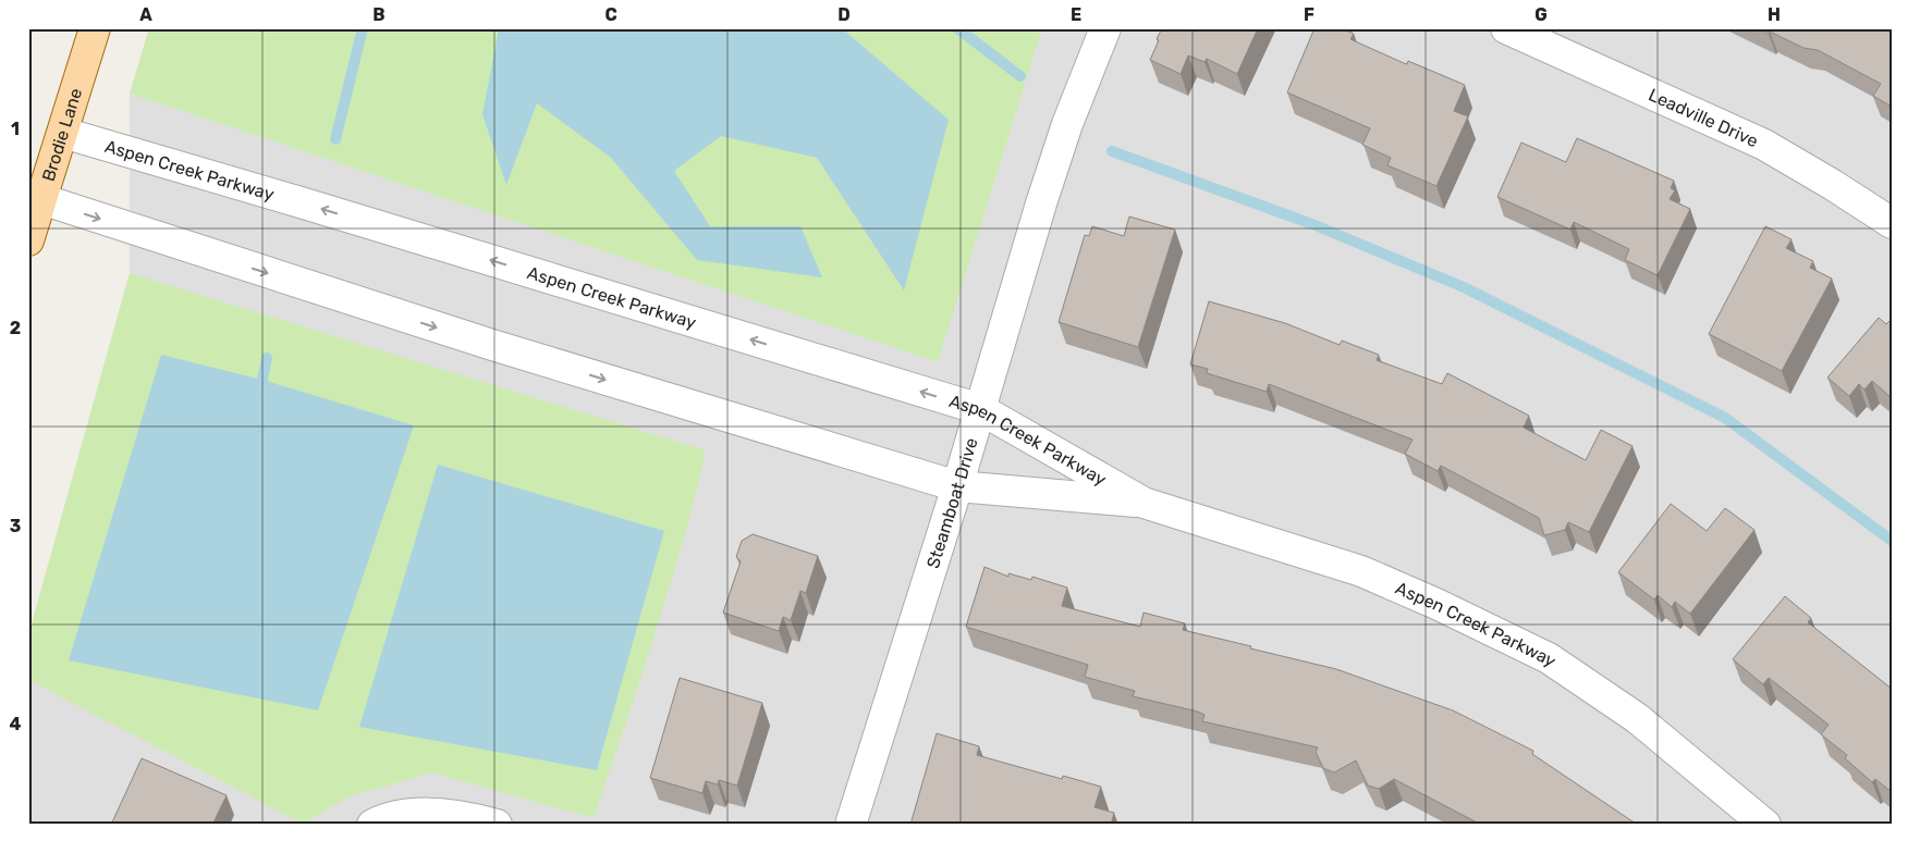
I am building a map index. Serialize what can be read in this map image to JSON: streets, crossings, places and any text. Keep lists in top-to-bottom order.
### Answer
{
  "streets": {
    "main road": ["Brodie Lane"],
    "street": ["Leadville Drive", "Aspen Creek Parkway", "Steamboat Drive"]
  },
  "crossings": [
    ["Brodie Lane", "Aspen Creek Parkway"],
    ["Aspen Creek Parkway", "Steamboat Drive"]
  ],
  "grid": {
    "columns": [
      "A",
      "B",
      "C",
      "D",
      "E",
      "F",
      "G",
      "H"
    ],
    "rows": [
      "1",
      "2",
      "3",
      "4"
    ]
  }
}
